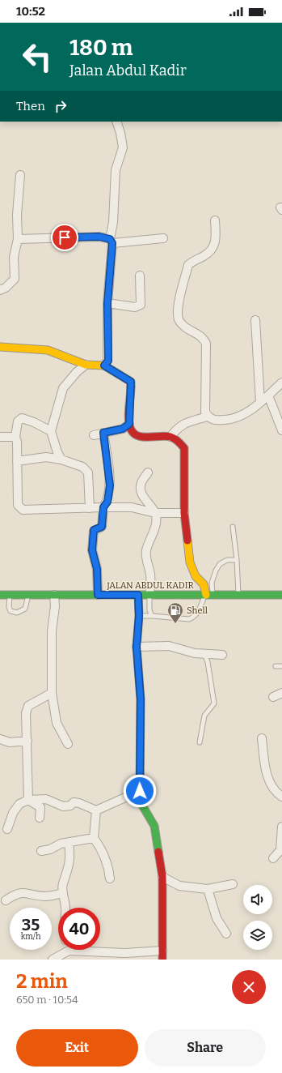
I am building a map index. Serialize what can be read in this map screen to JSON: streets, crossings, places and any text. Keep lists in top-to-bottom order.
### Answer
{
  "streets": {
    "street": ["JALAN ABDUL KADIR"]
  },
  "places": {
    "fuel station": ["Shell"]
  },
  "page": {
    "status": "10:52",
    "turn": ["180 m", "Jalan Abdul Kadir"],
    "then": "Then",
    "speed": "35 km/h",
    "limit": "40",
    "heading": ["2 min", "650 m · 10:54"],
    "buttons": ["Exit", "Share"]
  }
}
